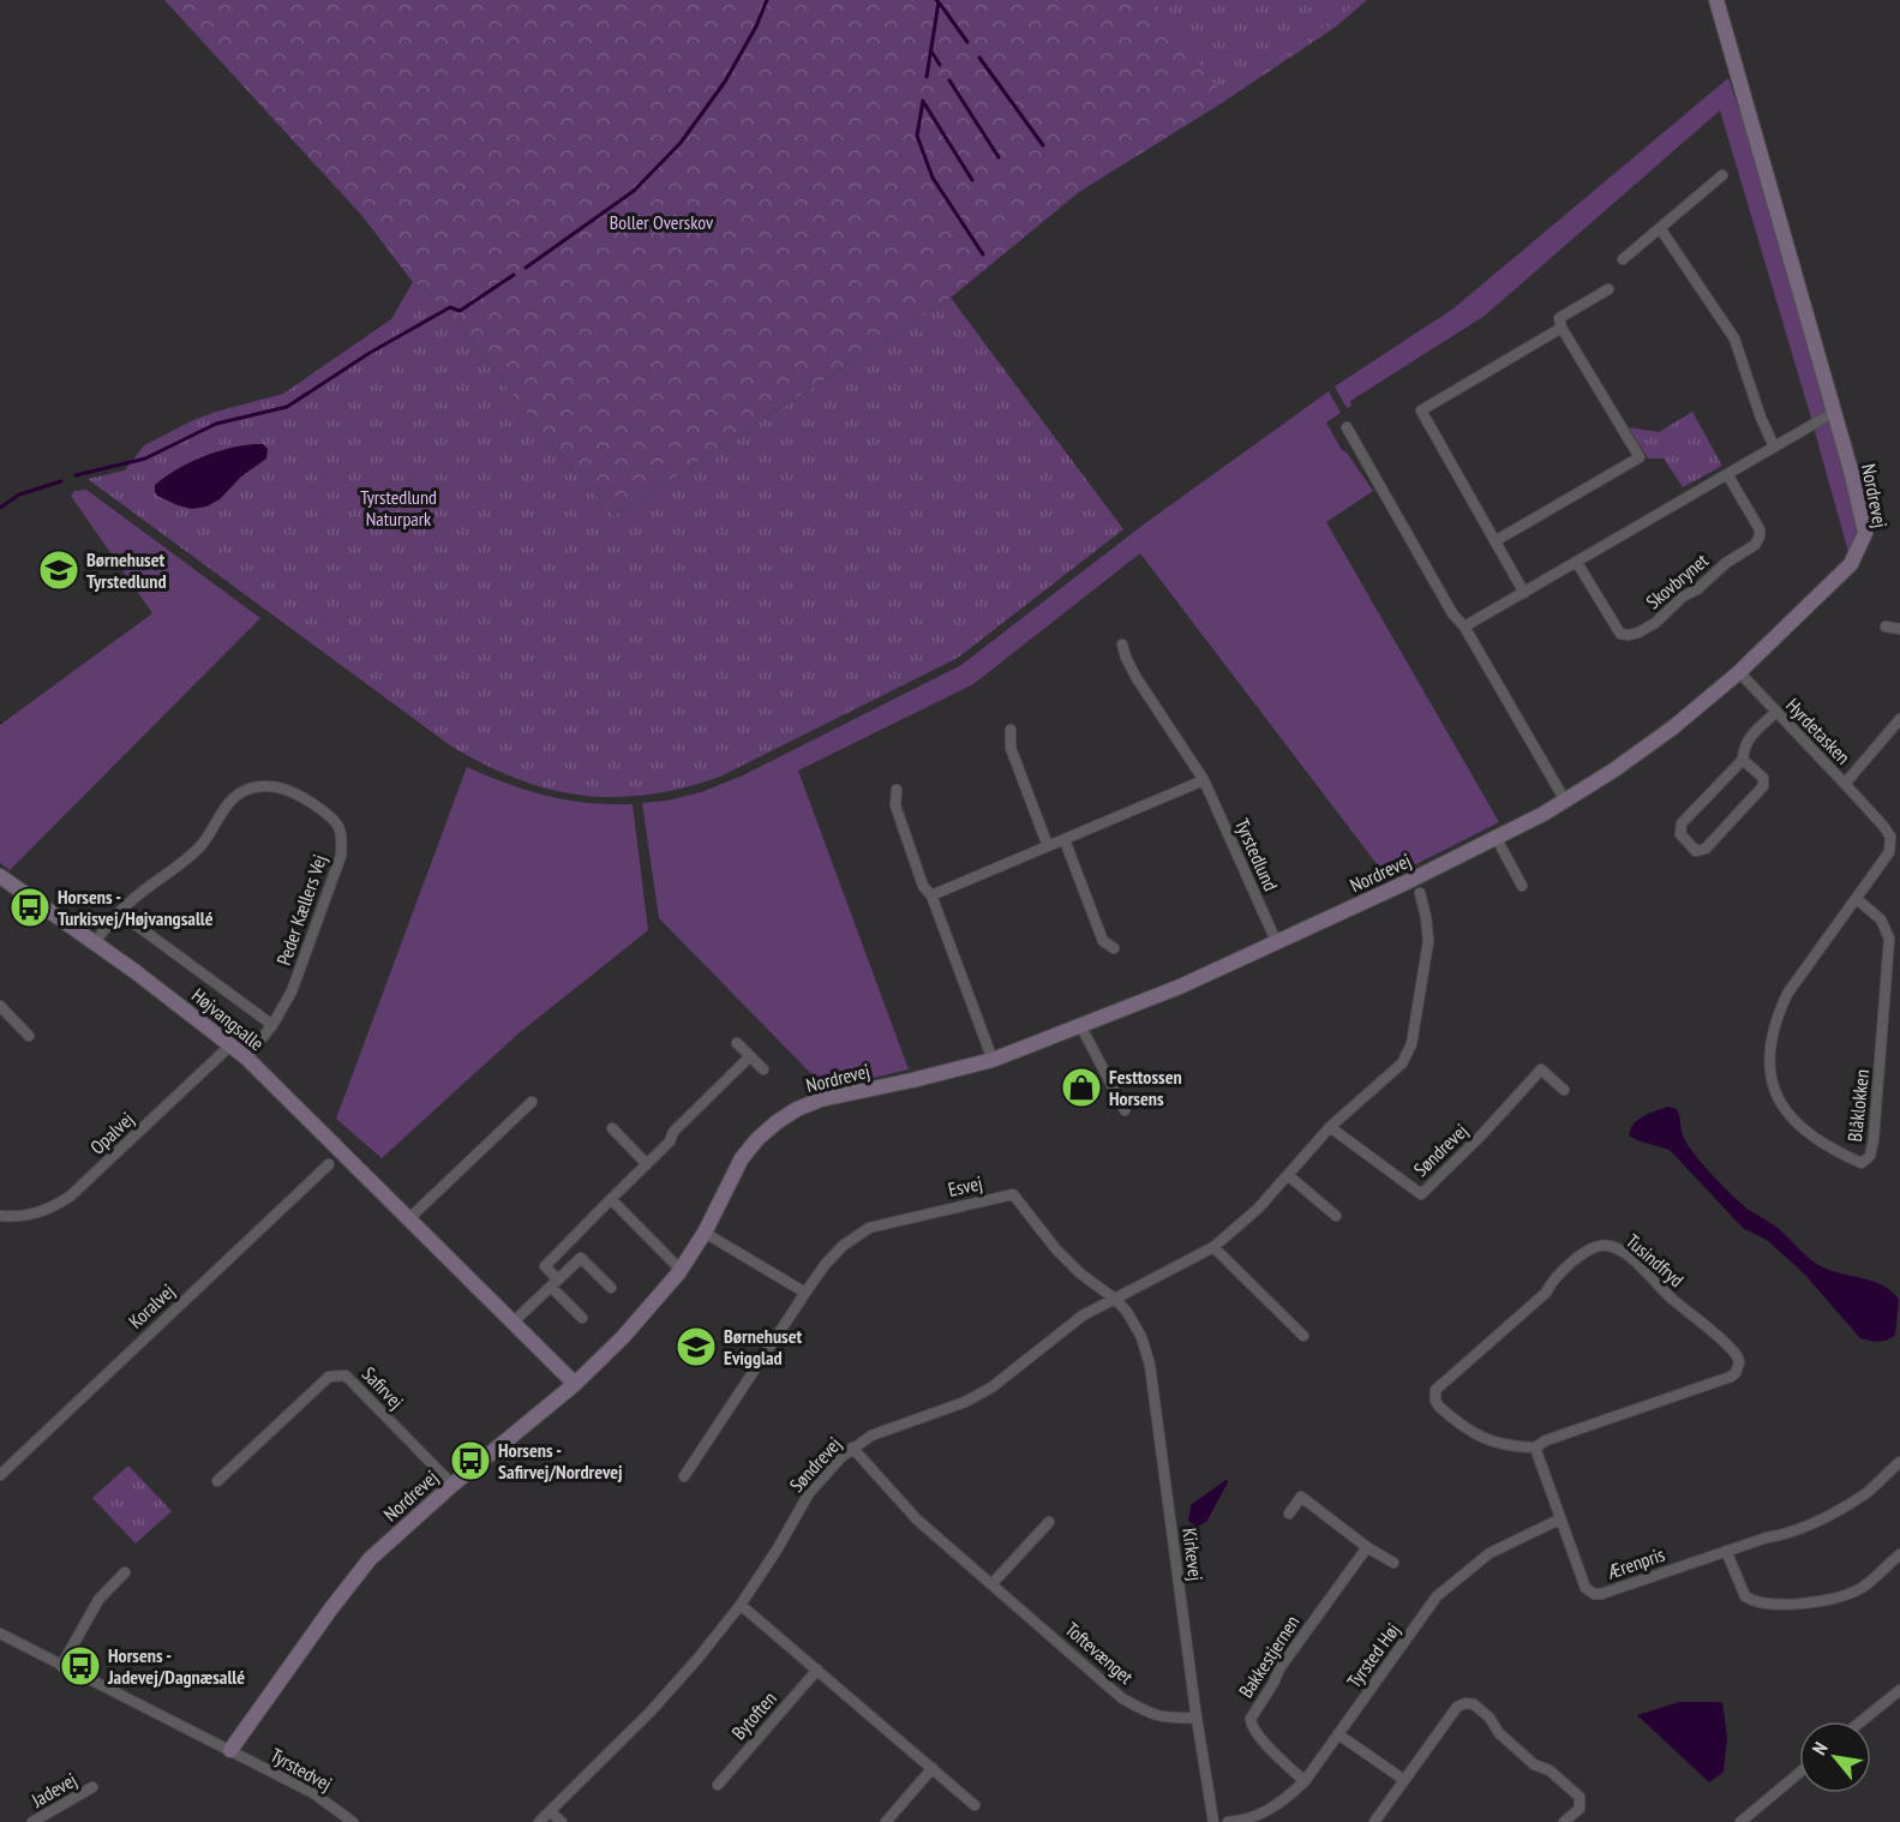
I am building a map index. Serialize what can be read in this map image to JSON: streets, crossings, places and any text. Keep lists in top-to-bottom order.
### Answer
{
  "streets": {
    "street": [
      "Nordrevej",
      "Skovbrynet",
      "Hyrdetasken",
      "Tyrstedlund",
      "Peder Kællers Vej",
      "Højvangsalle",
      "Blåklokken",
      "Opalvej",
      "Søndrevej",
      "Esvej",
      "Tusindfryd",
      "Koralvej",
      "Safirvej",
      "Kirkevej",
      "Ærenpris",
      "Toftevænget",
      "Tyrsted Høj",
      "Bakkestjernen",
      "Bytoften",
      "Tyrstedvej",
      "Jadevej"
    ]
  },
  "crossings": [
    ["Nordrevej", "Hyrdetasken"],
    ["Nordrevej", "Tyrstedlund"],
    ["Nordrevej", "Højvangsalle"],
    ["Nordrevej", "Safirvej"],
    ["Nordrevej", "Tyrstedvej"],
    ["Hyrdetasken", "Blåklokken"],
    ["Peder Kællers Vej", "Højvangsalle"],
    ["Højvangsalle", "Opalvej"],
    ["Søndrevej", "Esvej"],
    ["Søndrevej", "Kirkevej"],
    ["Søndrevej", "Toftevænget"],
    ["Esvej", "Kirkevej"],
    ["Kirkevej", "Toftevænget"],
    ["Ærenpris", "Tyrsted Høj"],
    ["Tyrsted Høj", "Bakkestjernen"]
  ],
  "parks": ["Boller Overskov", "Tyrstedlund Naturpark"],
  "places": {
    "school or university": ["Børnehuset Tyrstedlund", "Børnehuset Evigglad"],
    "bus stop": ["Horsens - Turkisvej/Højvangsallé", "Horsens - Safirvej/Nordrevej", "Horsens - Jadevej/Dagnæsallé"],
    "shop": ["Festtossen Horsens"]
  },
  "north": "top left"
}
